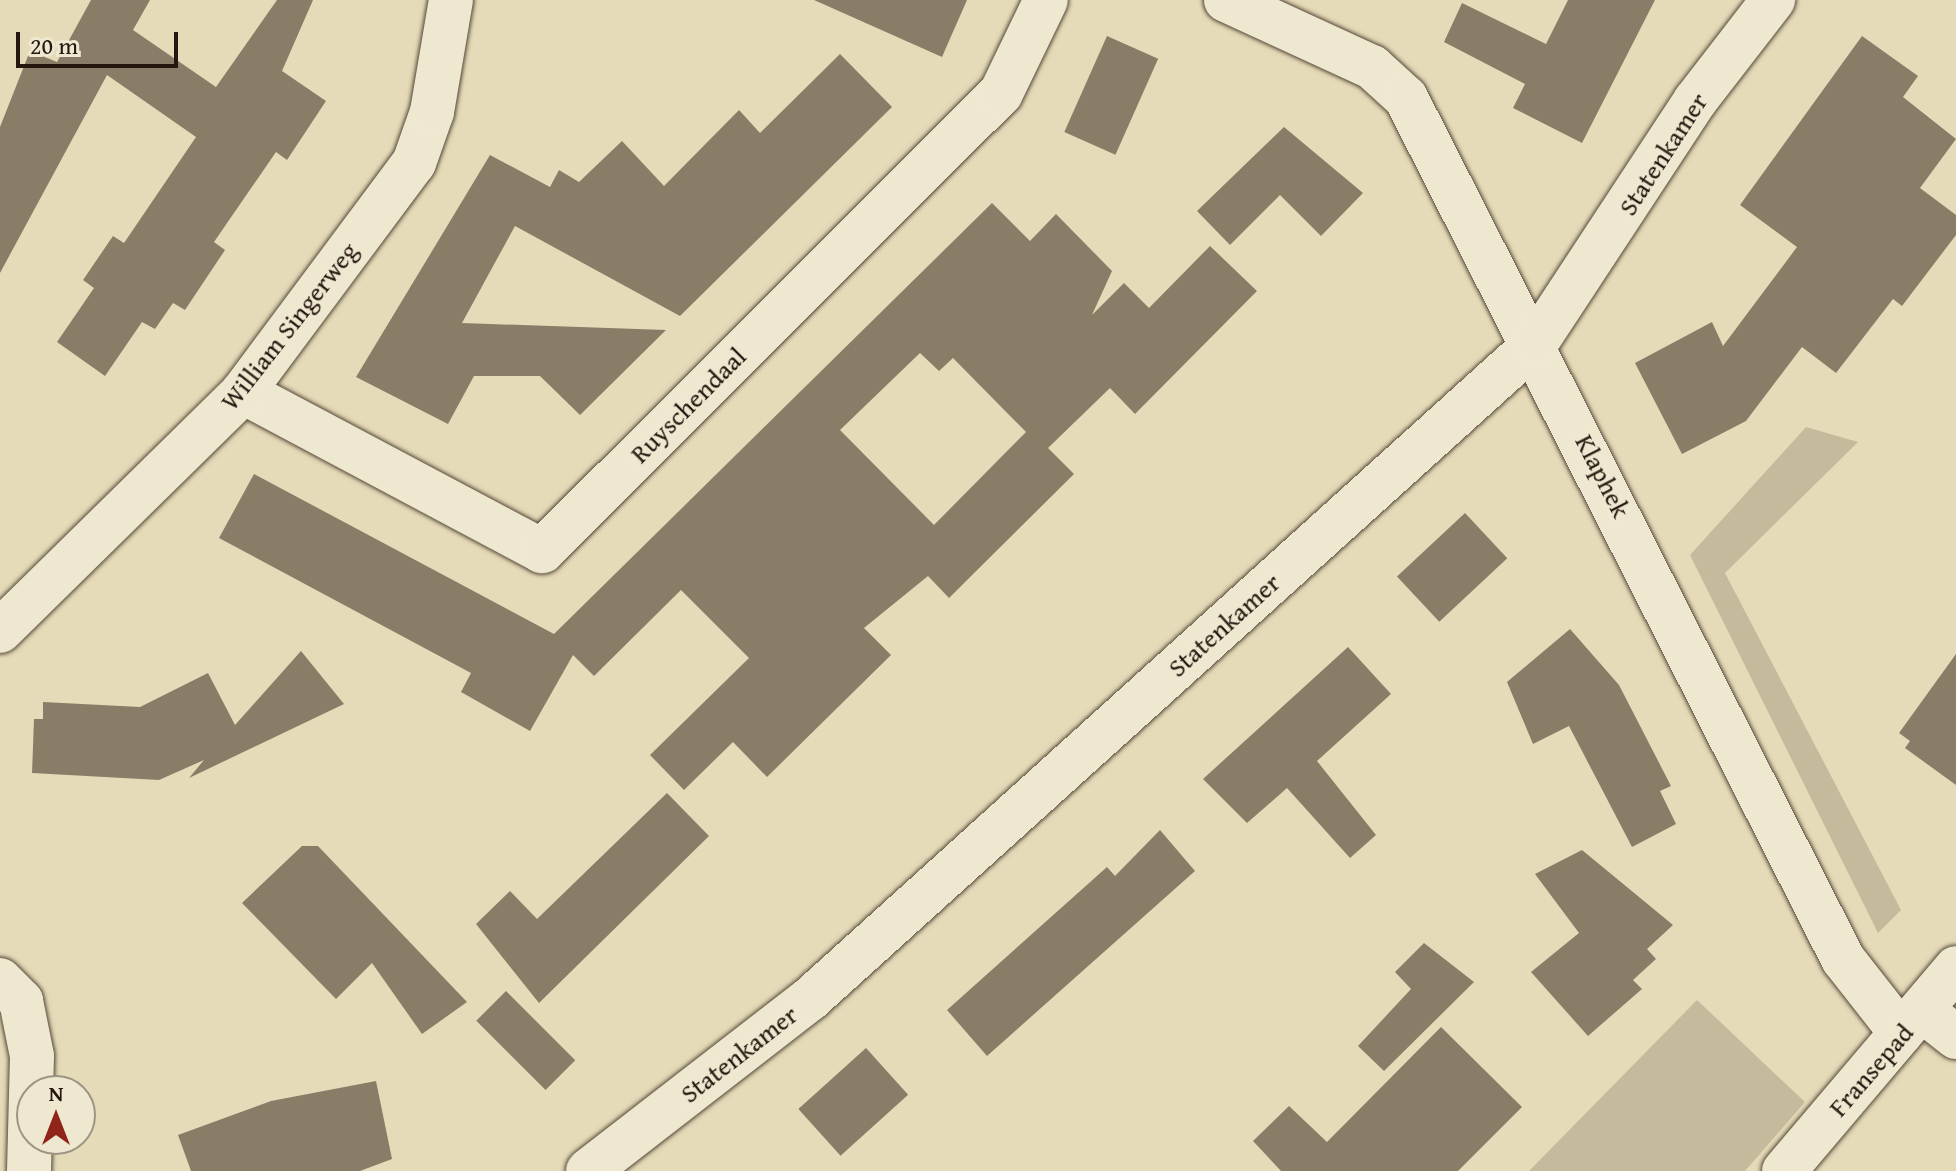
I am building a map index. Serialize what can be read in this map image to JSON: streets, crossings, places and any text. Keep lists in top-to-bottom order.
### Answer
{
  "streets": {
    "street": [
      "Statenkamer",
      "William Singerweg",
      "Ruyschendaal",
      "Klaphek",
      "Fransepad"
    ]
  },
  "crossings": [
    ["Statenkamer", "Klaphek"],
    ["William Singerweg", "Ruyschendaal"],
    ["Klaphek", "Fransepad"]
  ],
  "scale_bar": "20 m",
  "north": "top"
}
